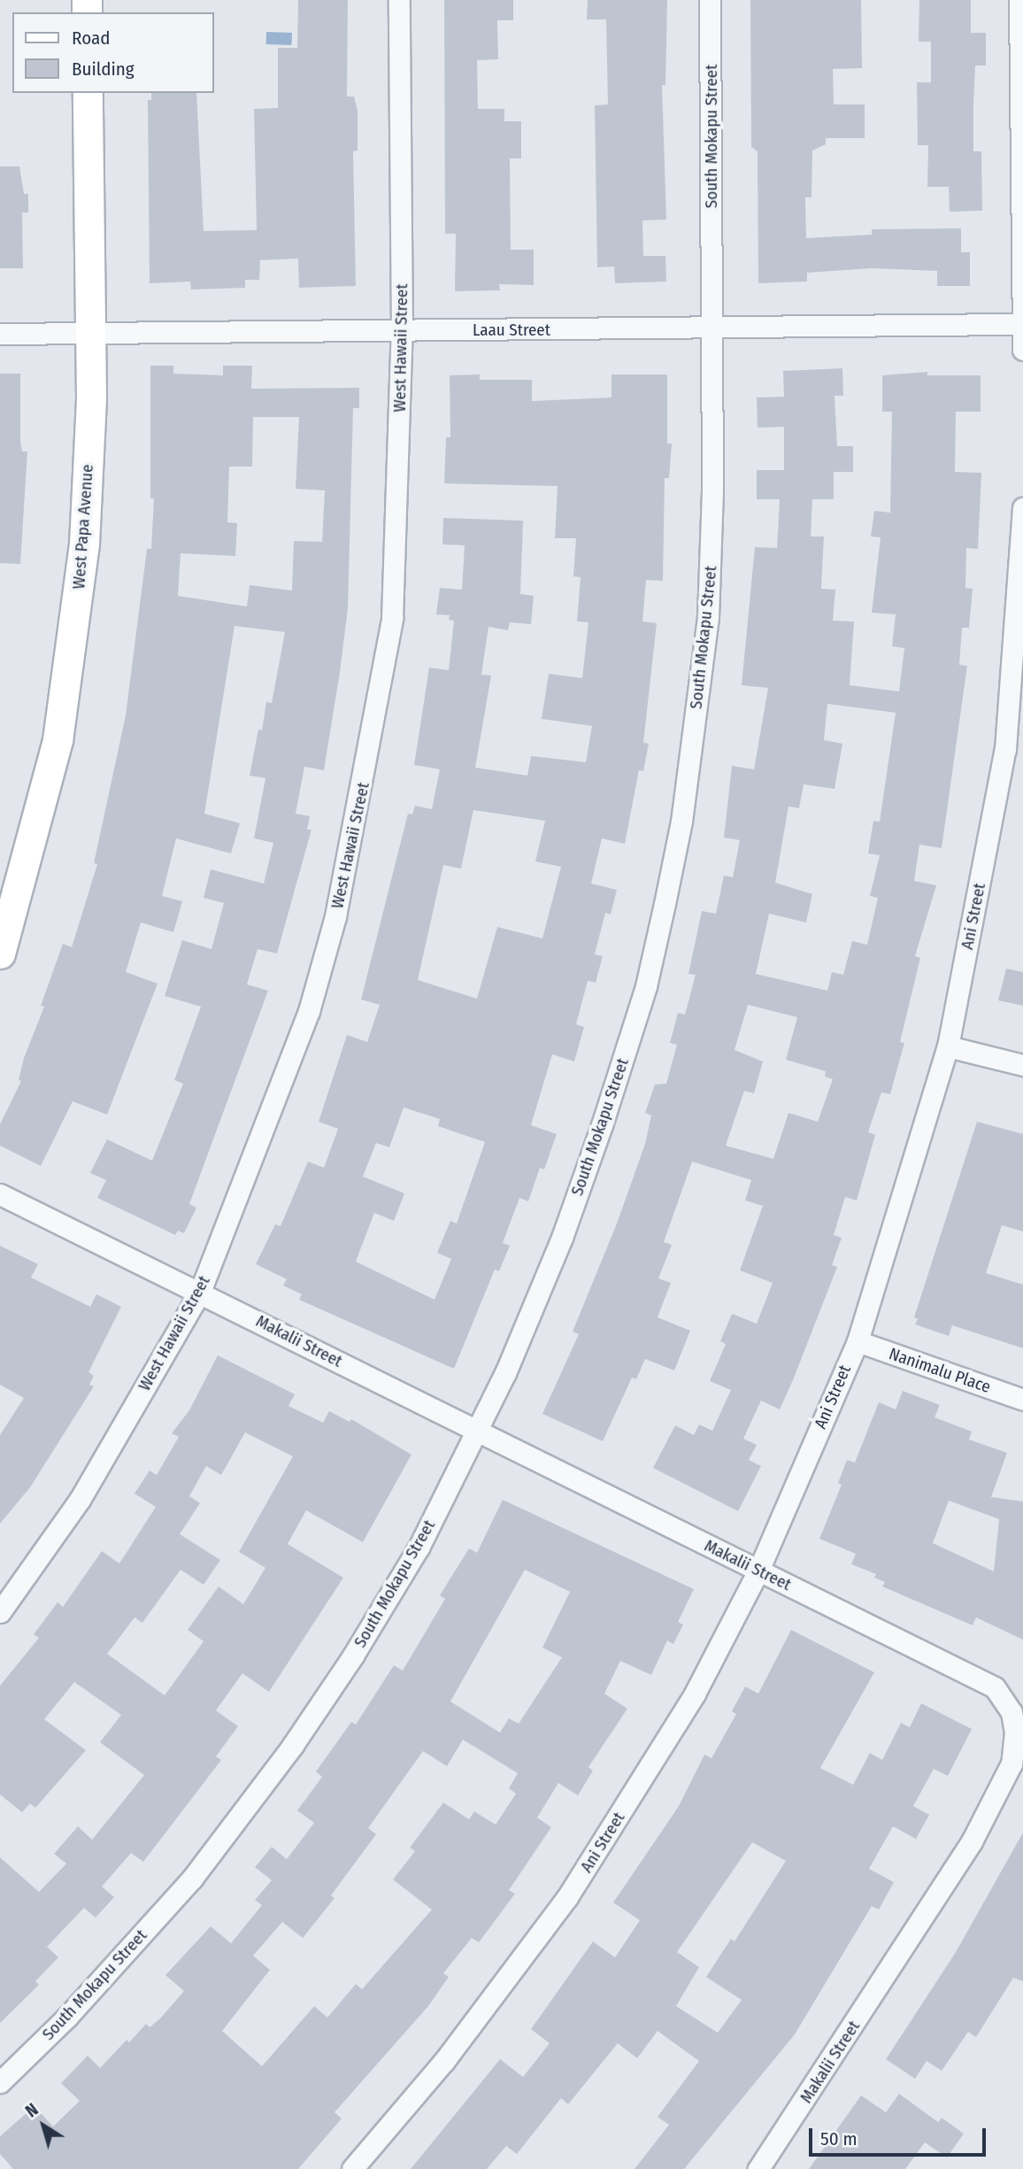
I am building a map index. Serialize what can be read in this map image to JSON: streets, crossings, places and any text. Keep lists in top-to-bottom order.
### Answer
{
  "streets": {
    "street": [
      "South Mokapu Street",
      "Laau Street",
      "West Hawaii Street",
      "West Papa Avenue",
      "Ani Street",
      "Makalii Street",
      "Nanimalu Place"
    ]
  },
  "crossings": [
    ["South Mokapu Street", "Laau Street"],
    ["South Mokapu Street", "Makalii Street"],
    ["Laau Street", "West Hawaii Street"],
    ["Laau Street", "West Papa Avenue"],
    ["West Hawaii Street", "Makalii Street"],
    ["Ani Street", "Makalii Street"],
    ["Ani Street", "Nanimalu Place"]
  ],
  "legend": ["Road", "Building"],
  "scale_bar": "50 m",
  "north": "top left"
}
